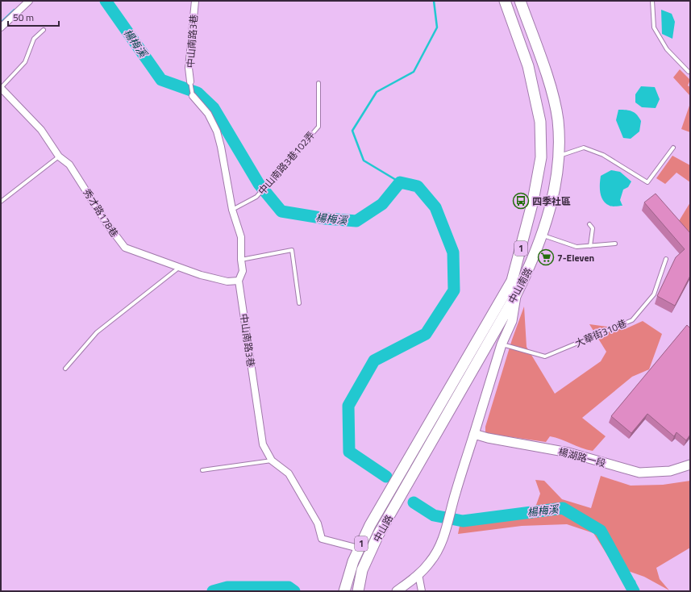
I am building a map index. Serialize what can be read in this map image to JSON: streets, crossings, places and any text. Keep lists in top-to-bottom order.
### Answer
{
  "streets": {
    "main road": ["1", "中山南路", "中山路"],
    "street": ["中山南路3巷", "秀才路178巷", "楊湖路一段"],
    "lane": ["中山南路3巷102弄", "大華街310巷"]
  },
  "crossings": [
    ["中山南路3巷", "中山南路3巷102弄"],
    ["中山南路3巷", "秀才路178巷"],
    ["中山南路3巷", "中山路"],
    ["中山南路", "中山路"]
  ],
  "water": ["楊梅溪"],
  "places": {
    "bus stop": ["四季社區"],
    "supermarket": ["7-Eleven"]
  },
  "scale_bar": "50 m"
}
